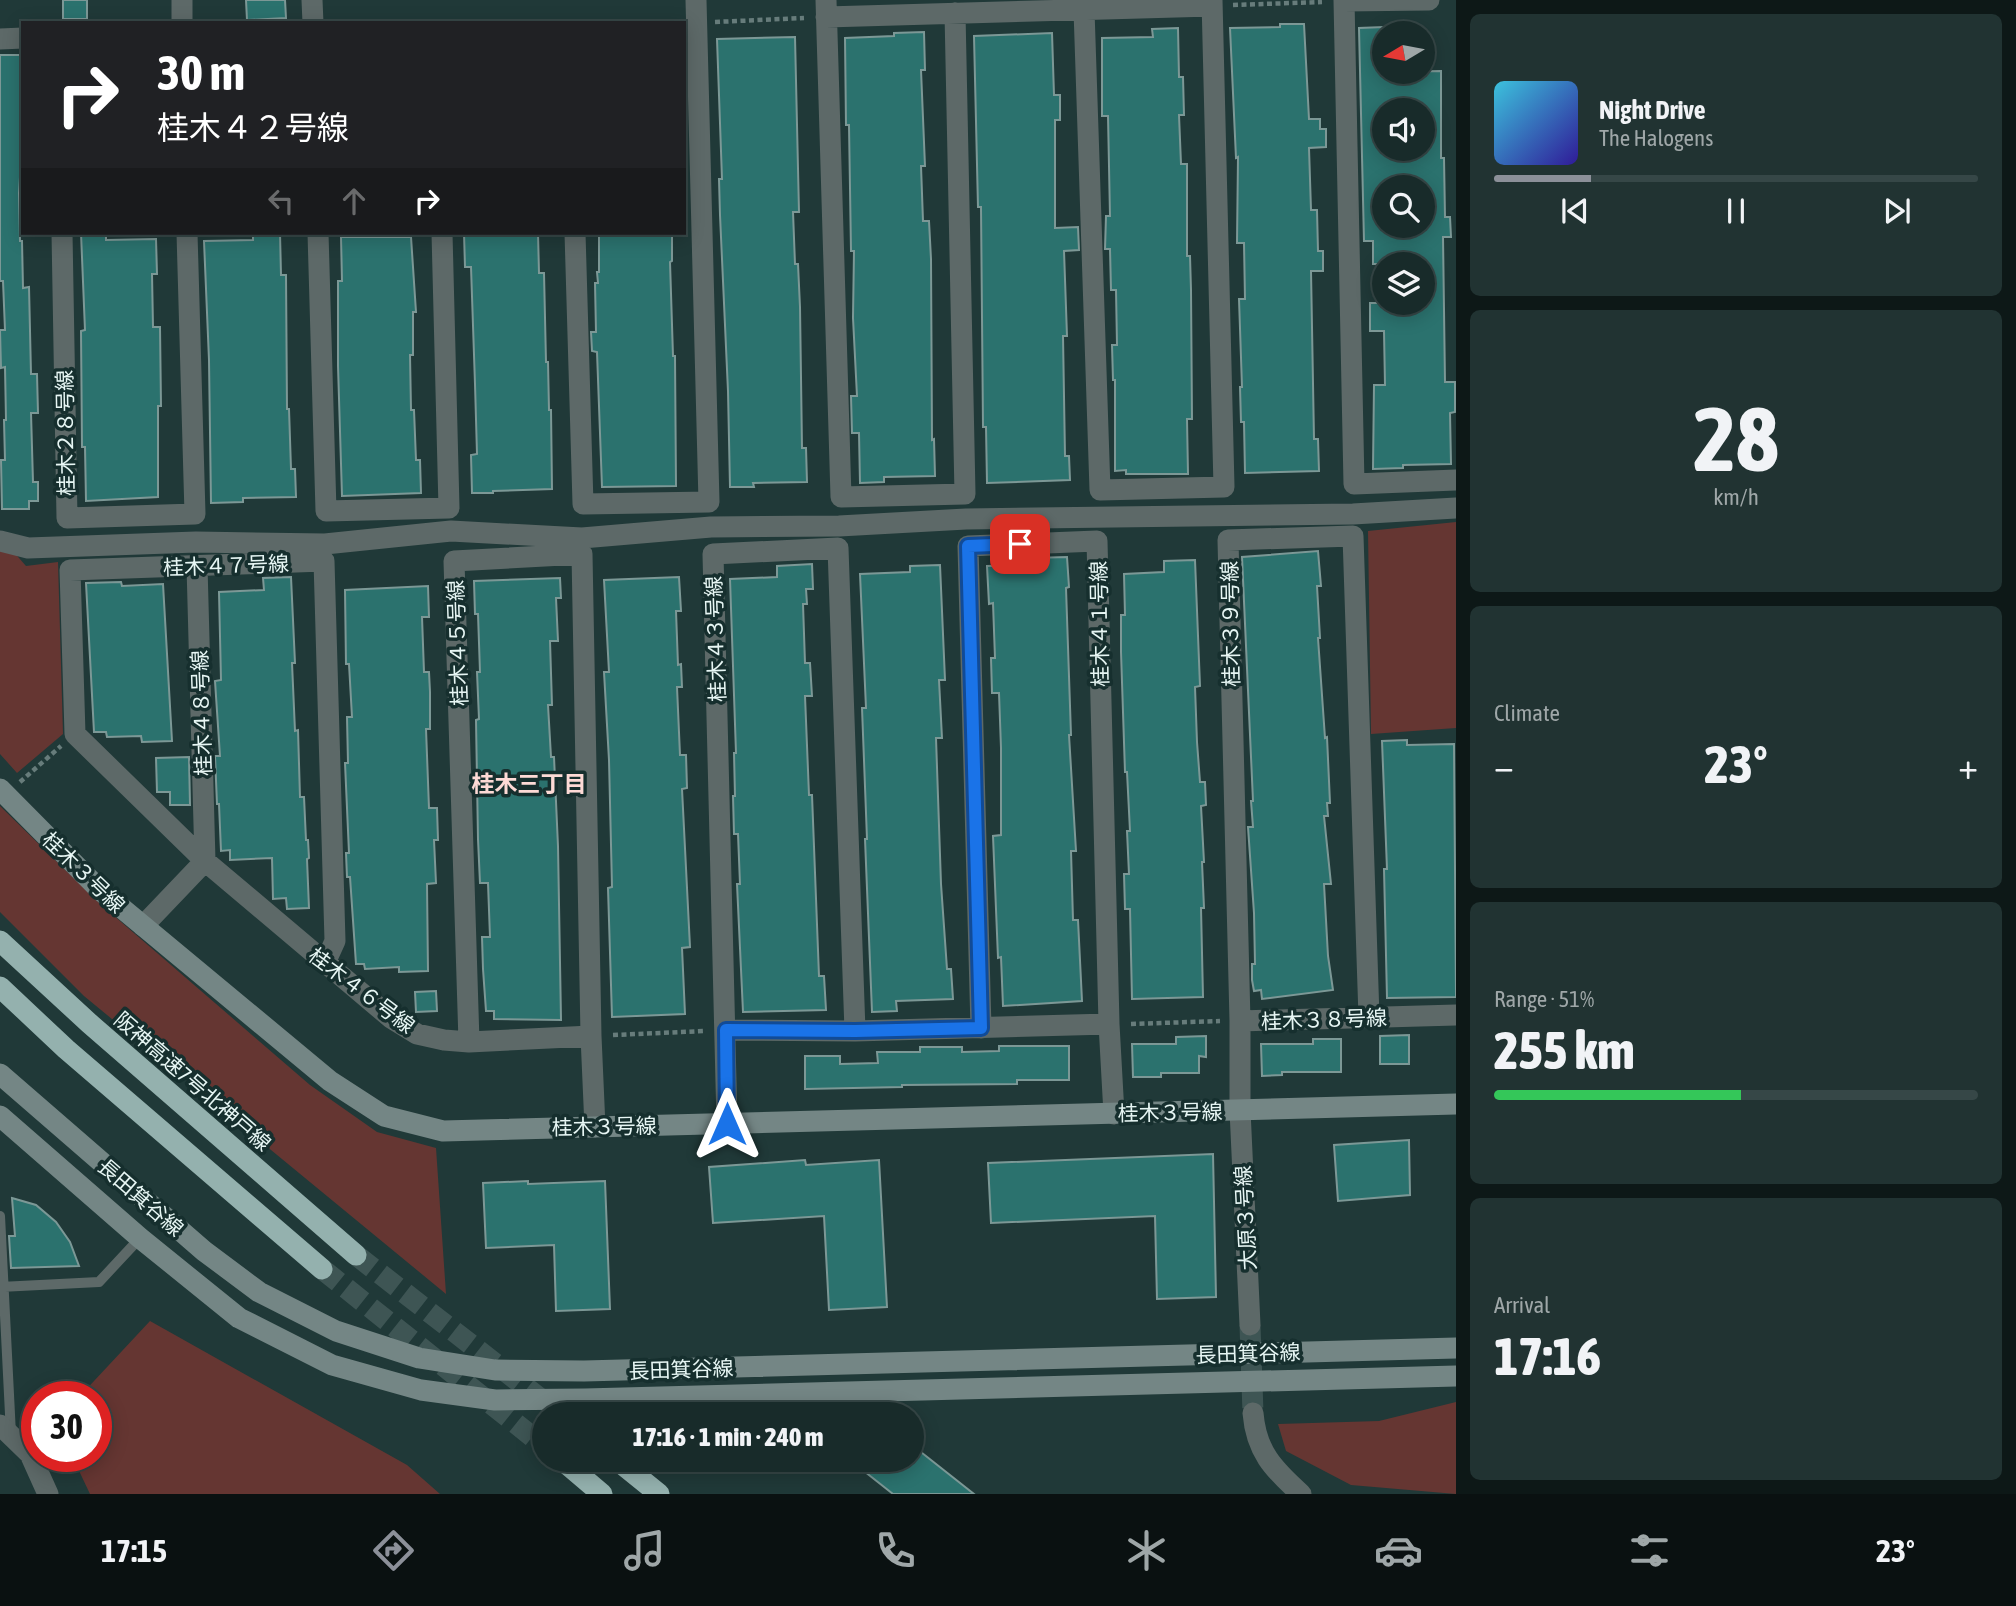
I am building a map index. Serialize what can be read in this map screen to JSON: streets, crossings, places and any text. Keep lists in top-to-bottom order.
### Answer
{
  "streets": {
    "highway": ["阪神高速7号北神戸線"],
    "street": [
      "桂木２８号線",
      "桂木４７号線",
      "桂木４１号線",
      "桂木３９号線",
      "桂木４３号線",
      "桂木４５号線",
      "桂木４８号線",
      "桂木３号線",
      "桂木４６号線",
      "桂木３８号線",
      "長田箕谷線",
      "大原３号線"
    ]
  },
  "crossings": [
    ["桂木４７号線", "桂木４８号線"],
    ["桂木４７号線", "桂木４６号線"],
    ["桂木３９号線", "桂木３８号線"],
    ["桂木４３号線", "桂木３号線"],
    ["桂木４５号線", "桂木４６号線"],
    ["桂木４８号線", "桂木４６号線"],
    ["桂木３号線", "桂木３８号線"],
    ["桂木３号線", "大原３号線"],
    ["桂木３８号線", "大原３号線"]
  ],
  "districts": ["桂木三丁目"],
  "north": "left",
  "page": {
    "turn": ["30 m", "桂木４２号線"],
    "song": ["Night Drive", "The Halogens"],
    "tile": [
      ["28", "km/h"],
      "Climate",
      ["Range · 51%", "255 km"],
      ["Arrival", "17:16"]
    ],
    "heat": ["−", "23°", "+"],
    "limit": "30",
    "trip": "17:16 · 1 min · 240 m",
    "tabs": ["17:15", "23°"]
  }
}
